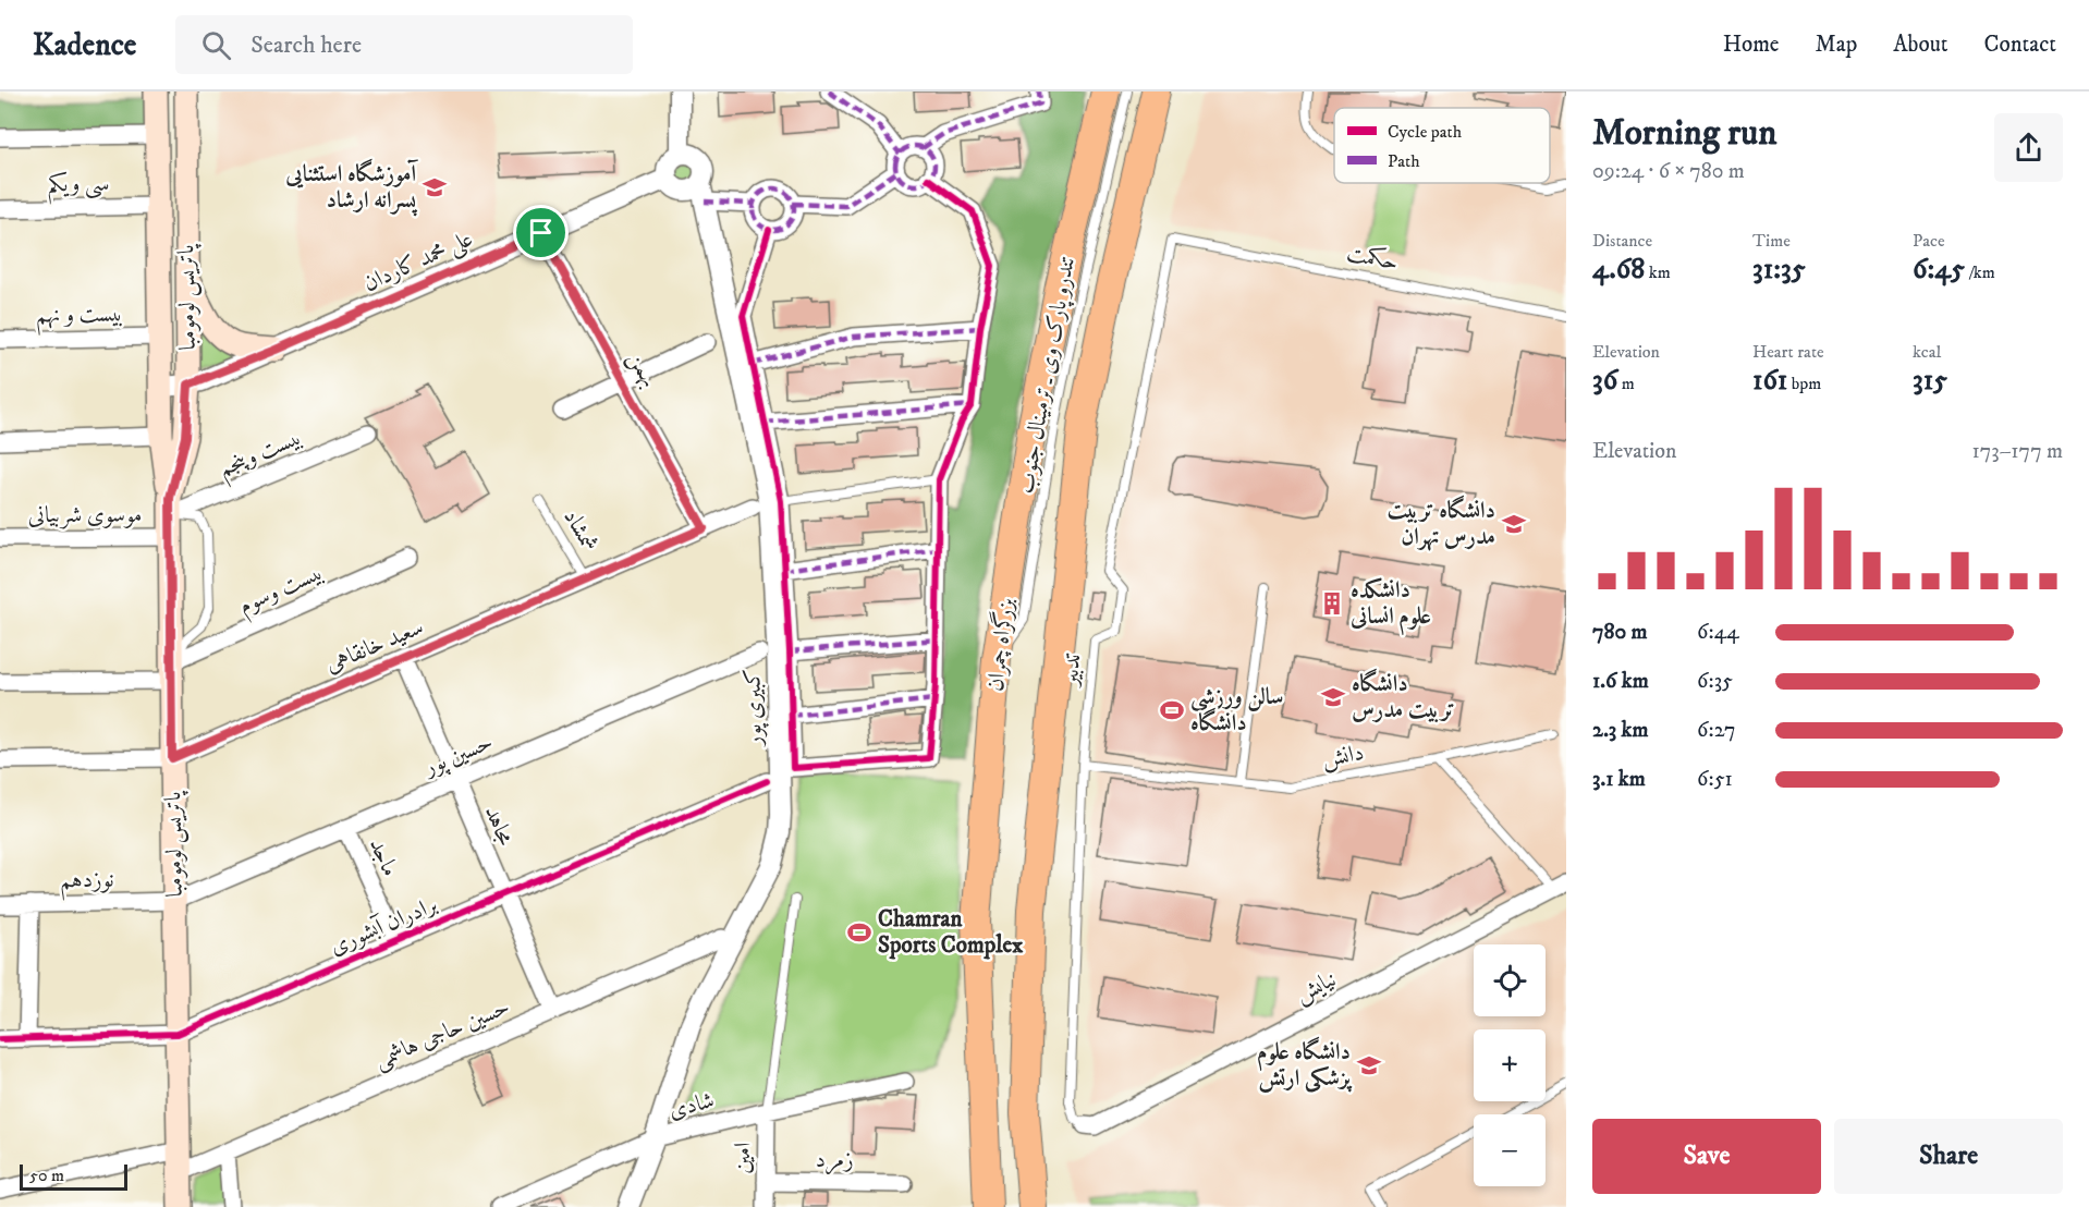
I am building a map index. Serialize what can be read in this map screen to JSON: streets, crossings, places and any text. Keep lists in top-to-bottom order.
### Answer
{
  "streets": {
    "highway": ["بزرگراه چمران"],
    "main road": ["پاتریس لومومبا"],
    "street": [
      "سی ویکم",
      "علی محمد کاردان",
      "بیست و نهم",
      "بهمن",
      "بیست وپنجم",
      "موسوی شربیانی",
      "بیست وسوم",
      "سعید خانقاهی",
      "کبیری پور",
      "حسین پور",
      "مجاهد",
      "ماجد",
      "نوزدهم",
      "برادران آبشوری",
      "نیایش",
      "حسین حاجی هاشمی",
      "شادی",
      "امین",
      "زمرد"
    ],
    "lane": [
      "حکمت",
      "تندرو پارک وی ـ ترمینال جنوب",
      "شمشاد",
      "تدبیر",
      "دانش"
    ]
  },
  "crossings": [
    ["سی ویکم", "پاتریس لومومبا"],
    ["حکمت", "تدبیر"],
    ["علی محمد کاردان", "پاتریس لومومبا"],
    ["علی محمد کاردان", "بهمن"],
    ["علی محمد کاردان", "کبیری پور"],
    ["پاتریس لومومبا", "بیست و نهم"],
    ["پاتریس لومومبا", "بیست وپنجم"],
    ["پاتریس لومومبا", "موسوی شربیانی"],
    ["پاتریس لومومبا", "بیست وسوم"],
    ["پاتریس لومومبا", "سعید خانقاهی"],
    ["پاتریس لومومبا", "حسین پور"],
    ["پاتریس لومومبا", "نوزدهم"],
    ["پاتریس لومومبا", "برادران آبشوری"],
    ["پاتریس لومومبا", "حسین حاجی هاشمی"],
    ["بهمن", "سعید خانقاهی"],
    ["تندرو پارک وی ـ ترمینال جنوب", "بزرگراه چمران"],
    ["بیست وپنجم", "موسوی شربیانی"],
    ["شمشاد", "سعید خانقاهی"],
    ["سعید خانقاهی", "مجاهد"],
    ["تدبیر", "دانش"],
    ["تدبیر", "نیایش"],
    ["کبیری پور", "شادی"],
    ["حسین پور", "مجاهد"],
    ["حسین پور", "ماجد"],
    ["حسین پور", "نوزدهم"],
    ["مجاهد", "برادران آبشوری"],
    ["مجاهد", "حسین حاجی هاشمی"],
    ["ماجد", "برادران آبشوری"],
    ["شادی", "امین"],
    ["امین", "زمرد"]
  ],
  "places": {
    "school or university": [
      "آموزشگاه استثنایی پسرانه ارشاد",
      "دانشگاه تربیت مدرس تهران",
      "دانشگاه تربیت مدرس",
      "دانشگاه علوم پزشکی ارتش"
    ],
    "building": ["دانشکده علوم انسانی"],
    "sports": ["سالن ورزشی دانشگاه", "Chamran Sports Complex"]
  },
  "legend": ["Cycle path", "Path"],
  "scale_bar": "50 m",
  "page": {
    "header": "Kadence",
    "search": "Search here",
    "nav": [
      "Home",
      "Map",
      "About",
      "Contact"
    ],
    "heading": ["Morning run", "09:24 · 6 × 780 m"],
    "stats": [
      ["Distance", "4.68 km"],
      ["Time", "31:35"],
      ["Pace", "6:45 /km"],
      ["Elevation", "36 m"],
      ["Heart rate", "161 bpm"],
      ["kcal", "315"]
    ],
    "chart": ["Elevation", "173–177 m"],
    "list": [
      {
        "name": "780 m",
        "note": "6:44"
      },
      {
        "name": "1.6 km",
        "note": "6:35"
      },
      {
        "name": "2.3 km",
        "note": "6:27"
      },
      {
        "name": "3.1 km",
        "note": "6:51"
      }
    ],
    "map_buttons": ["+", "−"],
    "buttons": ["Save", "Share"],
    "scale": "50 m"
  }
}
